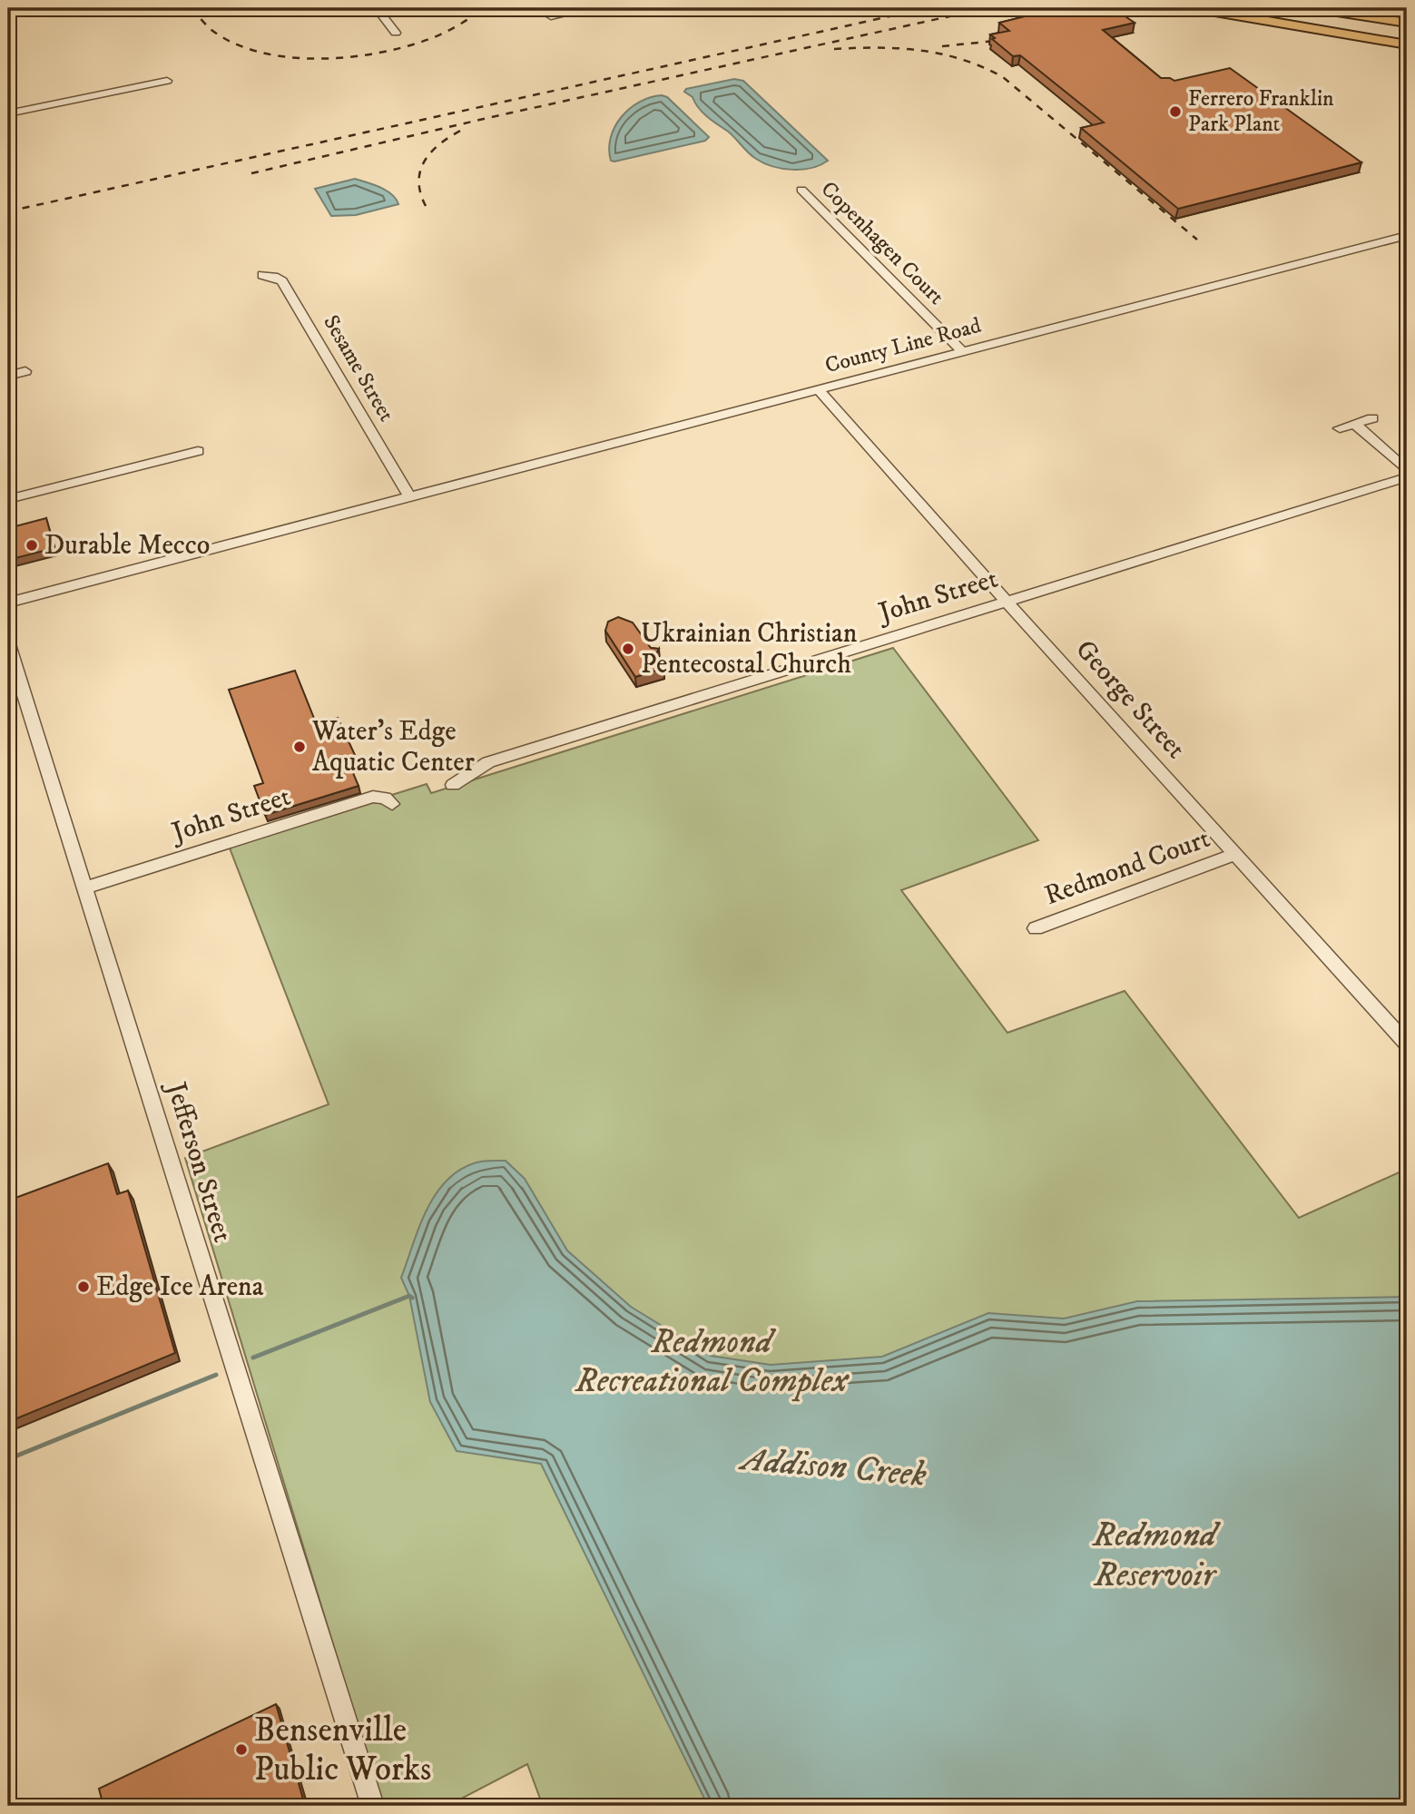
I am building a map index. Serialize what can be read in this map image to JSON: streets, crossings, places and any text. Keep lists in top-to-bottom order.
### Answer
{
  "streets": {
    "street": [
      "Copenhagen Court",
      "County Line Road",
      "Sesame Street",
      "John Street",
      "George Street",
      "Redmond Court",
      "Jefferson Street"
    ]
  },
  "crossings": [
    ["Copenhagen Court", "County Line Road"],
    ["County Line Road", "Sesame Street"],
    ["County Line Road", "George Street"],
    ["John Street", "George Street"],
    ["John Street", "Jefferson Street"],
    ["George Street", "Redmond Court"]
  ],
  "water": ["Addison Creek", "Redmond Reservoir"],
  "parks": ["Redmond Recreational Complex"],
  "places": [
    "Ferrero Franklin Park Plant",
    "Durable Mecco",
    "Ukrainian Christian Pentecostal Church",
    "Water's Edge Aquatic Center",
    "Edge Ice Arena",
    "Bensenville Public Works"
  ]
}
